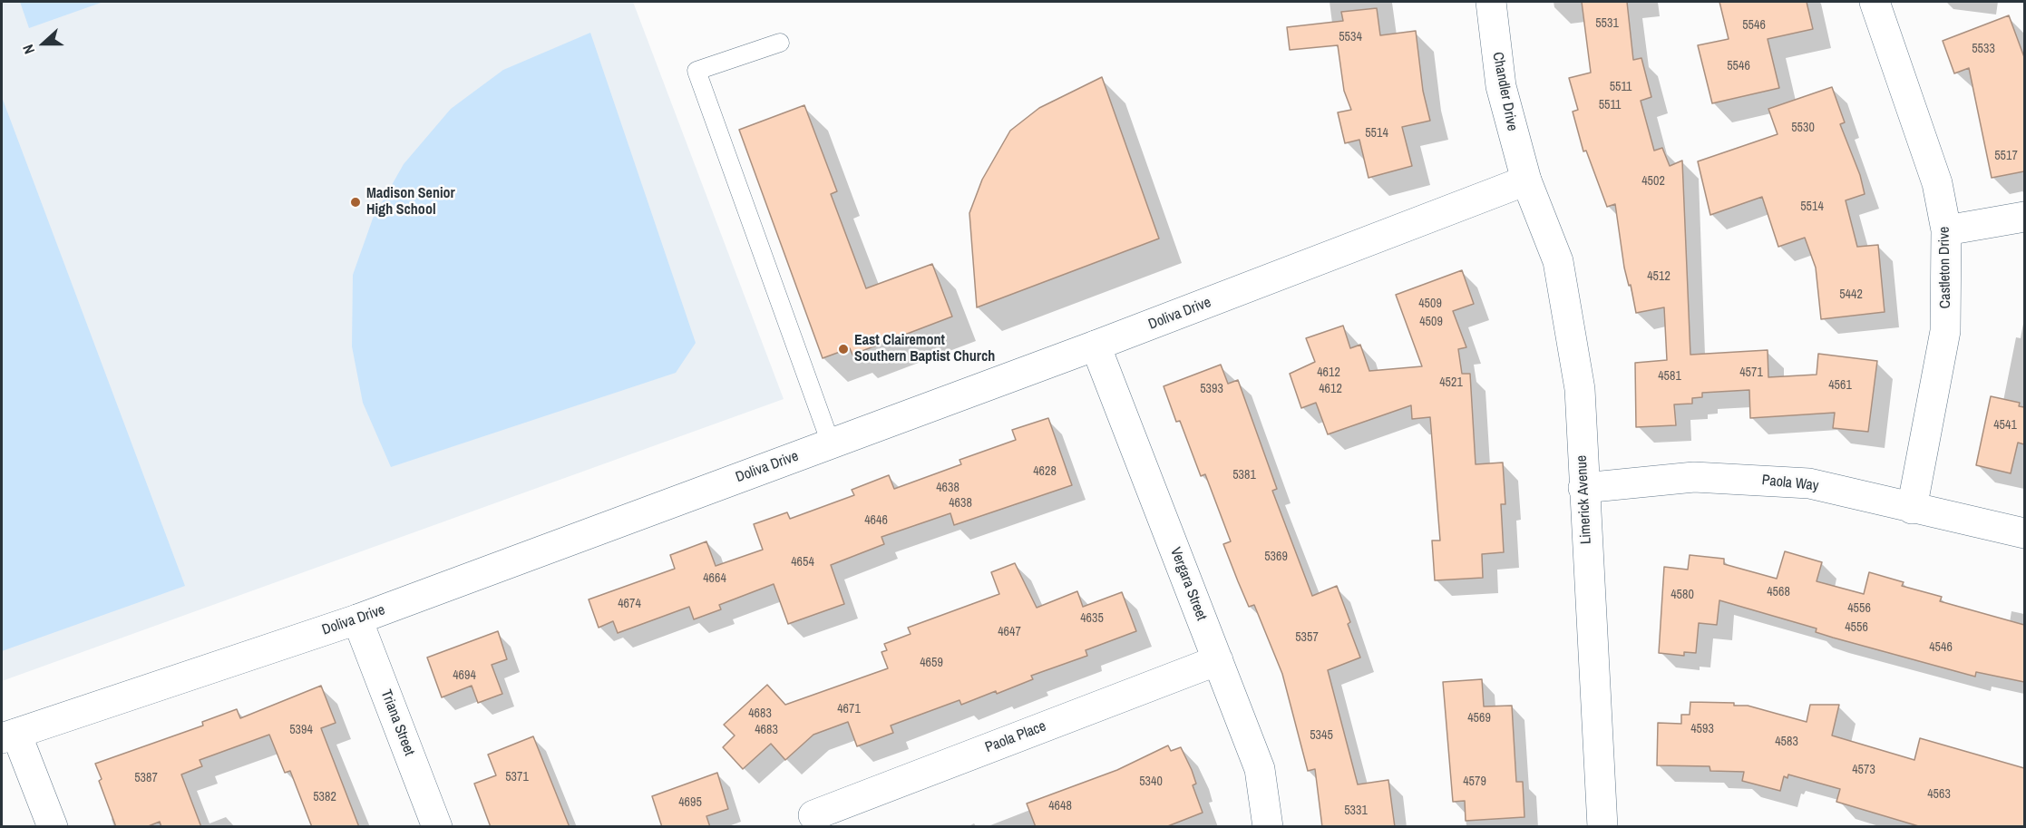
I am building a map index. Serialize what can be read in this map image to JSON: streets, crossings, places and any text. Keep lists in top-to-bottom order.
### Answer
{
  "streets": {
    "street": [
      "Chandler Drive",
      "Castleton Drive",
      "Doliva Drive",
      "Paola Way",
      "Limerick Avenue",
      "Vergara Street",
      "Triana Street",
      "Paola Place"
    ]
  },
  "crossings": [
    ["Chandler Drive", "Doliva Drive"],
    ["Chandler Drive", "Limerick Avenue"],
    ["Castleton Drive", "Paola Way"],
    ["Doliva Drive", "Limerick Avenue"],
    ["Doliva Drive", "Vergara Street"],
    ["Doliva Drive", "Triana Street"],
    ["Paola Way", "Limerick Avenue"],
    ["Vergara Street", "Paola Place"]
  ],
  "places": ["Madison Senior High School", "East Clairemont Southern Baptist Church"],
  "house_numbers": [
    "5531",
    "5546",
    "5534",
    "5533",
    "5546",
    "5511",
    "5511",
    "5530",
    "5514",
    "5517",
    "4502",
    "5514",
    "4512",
    "5442",
    "4509",
    "4509",
    "4612",
    "4571",
    "4581",
    "4521",
    "4561",
    "5393",
    "4612",
    "4541",
    "4628",
    "5381",
    "4638",
    "4638",
    "4646",
    "5369",
    "4654",
    "4664",
    "4568",
    "4580",
    "4674",
    "4556",
    "4635",
    "4556",
    "4647",
    "5357",
    "4546",
    "4659",
    "4694",
    "4671",
    "4683",
    "4569",
    "4593",
    "5394",
    "4683",
    "5345",
    "4583",
    "4573",
    "5371",
    "5387",
    "5340",
    "4579",
    "4563",
    "5382",
    "4695",
    "4648",
    "5331"
  ],
  "north": "left"
}
